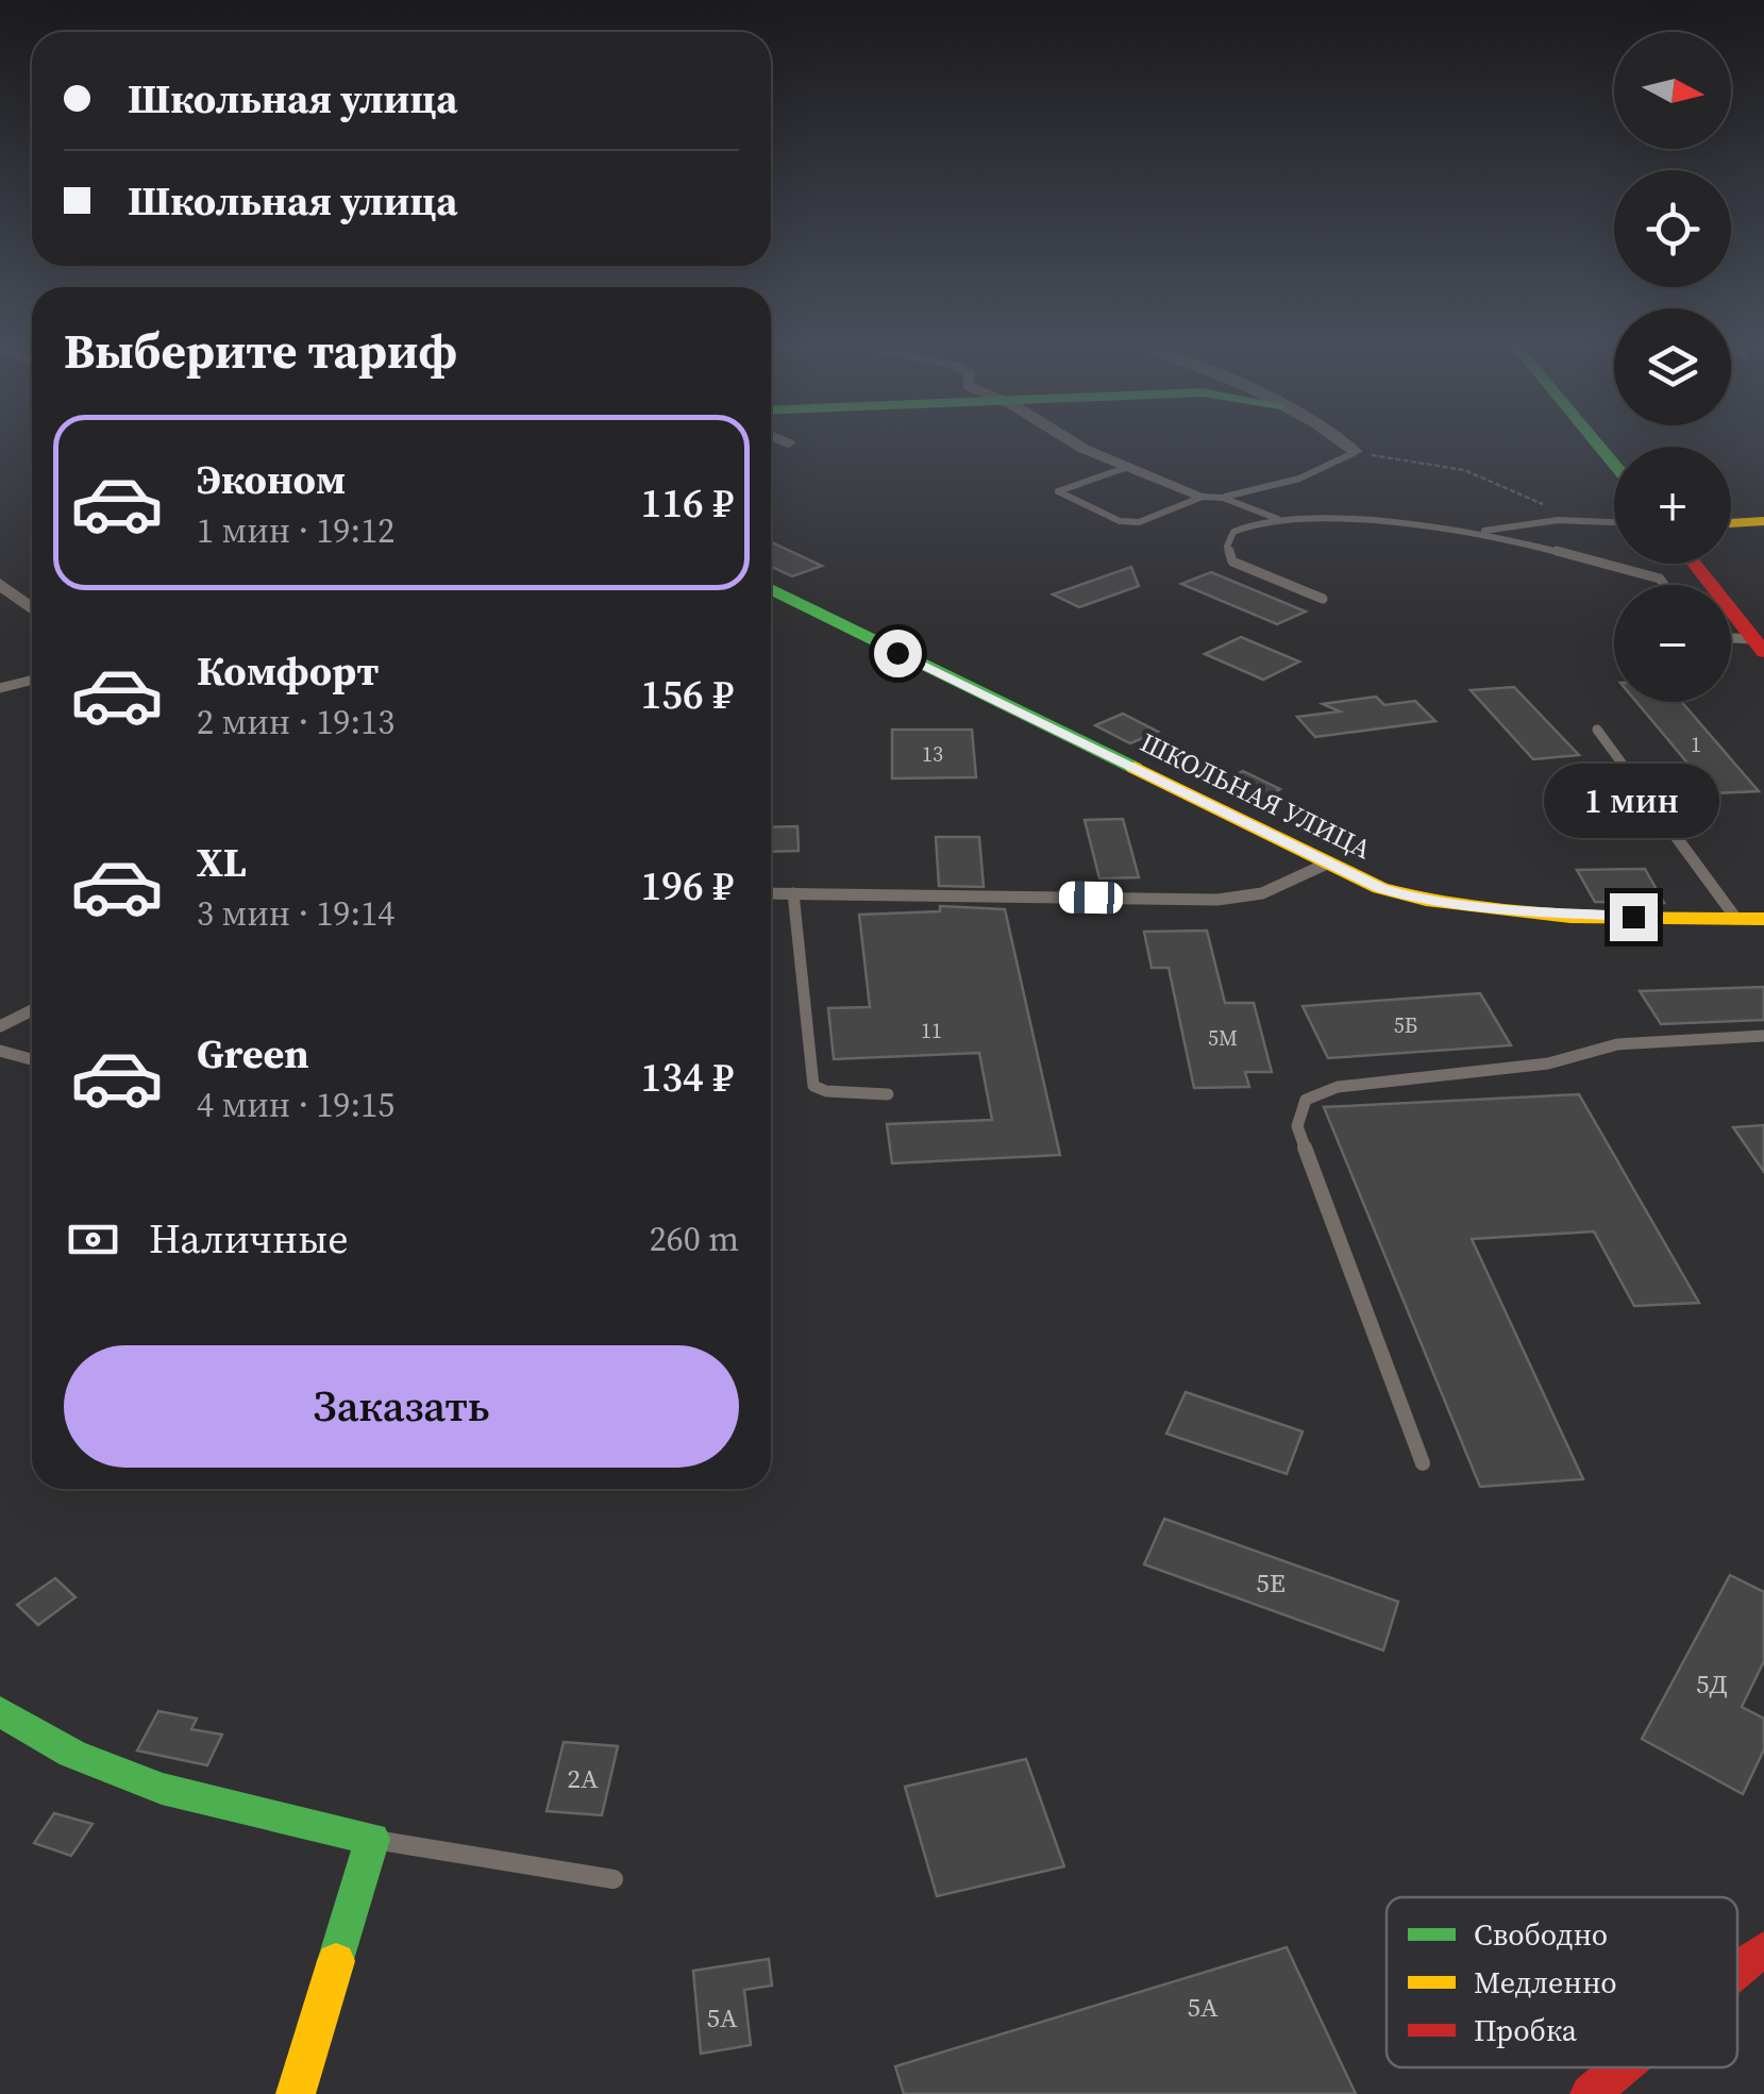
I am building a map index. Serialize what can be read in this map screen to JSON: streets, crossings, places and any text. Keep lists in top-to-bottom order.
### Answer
{
  "streets": {
    "main road": ["ШКОЛЬНАЯ УЛИЦА"]
  },
  "house_numbers": [
    "1",
    "13",
    "5Б",
    "11",
    "5М",
    "5Е",
    "5Д",
    "2А",
    "5А",
    "5А"
  ],
  "legend": ["Свободно", "Медленно", "Пробка"],
  "north": "right",
  "page": {
    "map_buttons": ["+", "−"],
    "banner": ["Школьная улица", "Школьная улица"],
    "heading": "Выберите тариф",
    "list": [
      {
        "name": "Эконом",
        "note": "1 мин · 19:12",
        "value": "116 ₽"
      },
      {
        "name": "Комфорт",
        "note": "2 мин · 19:13",
        "value": "156 ₽"
      },
      {
        "name": "XL",
        "note": "3 мин · 19:14",
        "value": "196 ₽"
      },
      {
        "name": "Green",
        "note": "4 мин · 19:15",
        "value": "134 ₽"
      }
    ],
    "bubble": "1 мин",
    "pay": ["Наличные", "260 m"],
    "buttons": "Заказать"
  }
}
